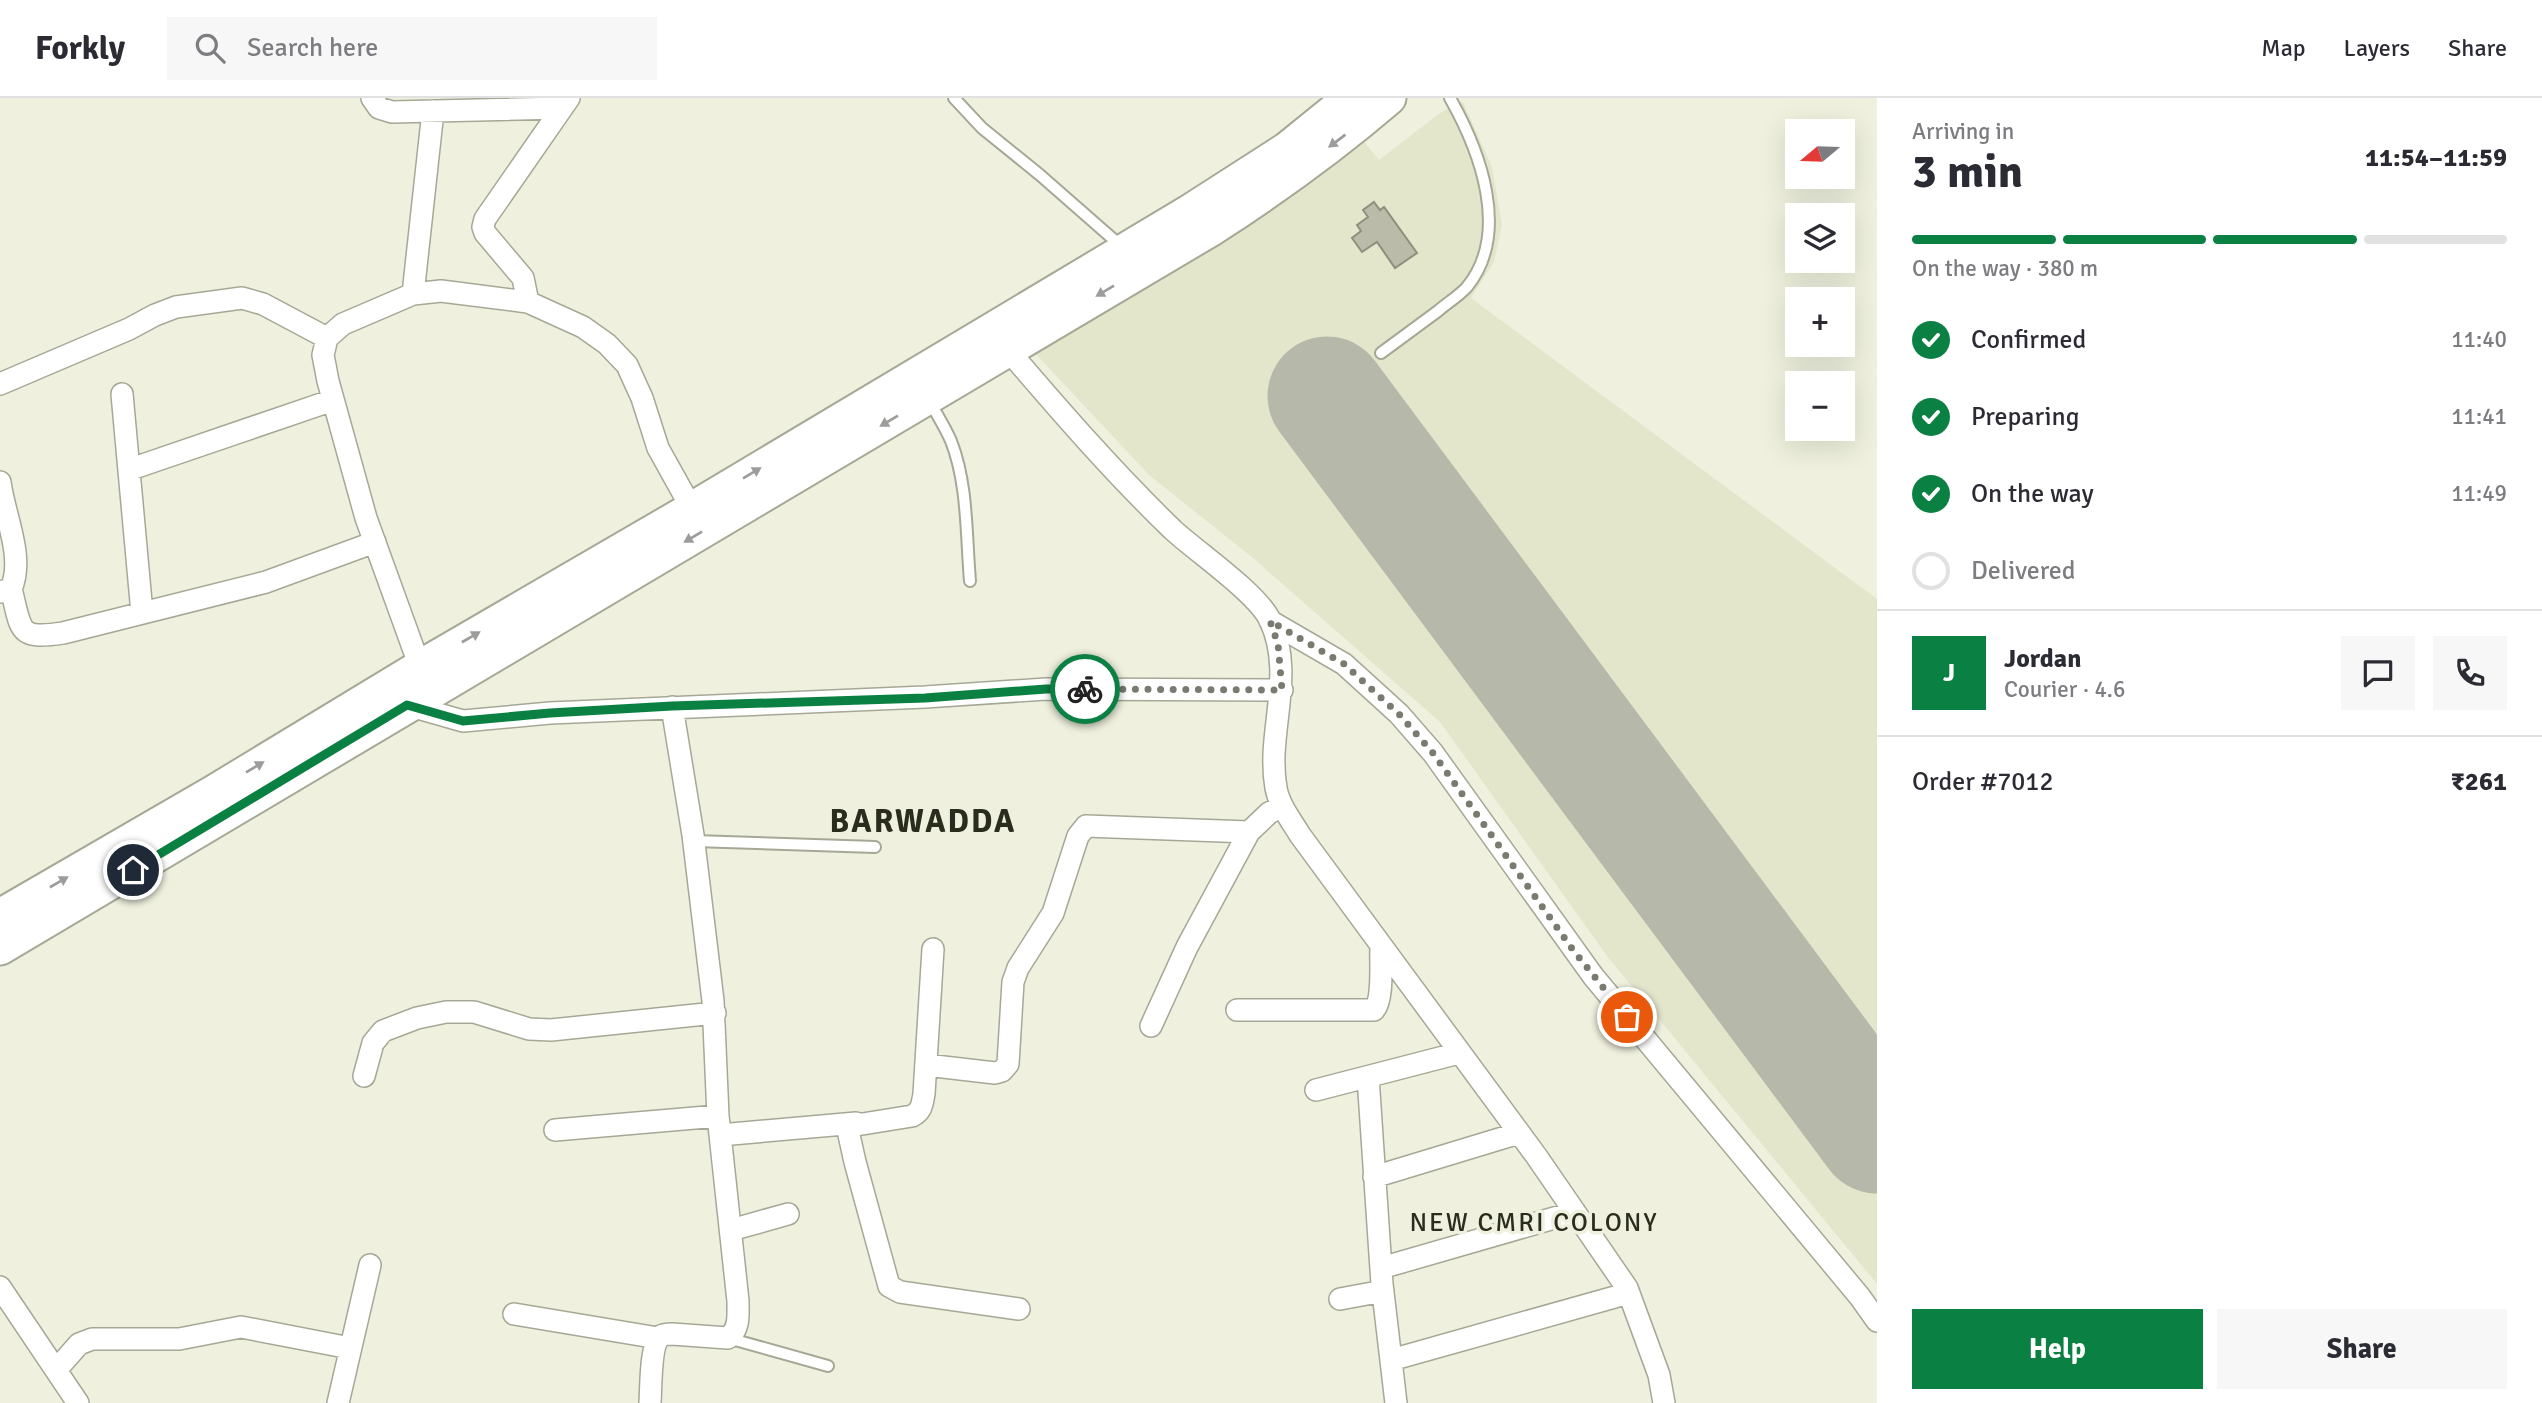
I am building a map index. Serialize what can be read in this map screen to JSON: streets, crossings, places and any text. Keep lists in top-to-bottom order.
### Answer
{
  "districts": ["BARWADDA", "NEW CMRI COLONY"],
  "north": "left",
  "page": {
    "header": "Forkly",
    "search": "Search here",
    "nav": ["Map", "Layers", "Share"],
    "heading": ["3 min", "Arriving in", "11:54–11:59"],
    "panel": [
      "Jordan",
      "Courier · 4.6",
      "Order #7012",
      "₹261"
    ],
    "map_buttons": ["+", "−"],
    "bar": "On the way · 380 m",
    "list": [
      ["Confirmed", "11:40"],
      ["Preparing", "11:41"],
      ["On the way", "11:49"],
      "Delivered"
    ],
    "round": "J",
    "buttons": ["Help", "Share"]
  }
}
